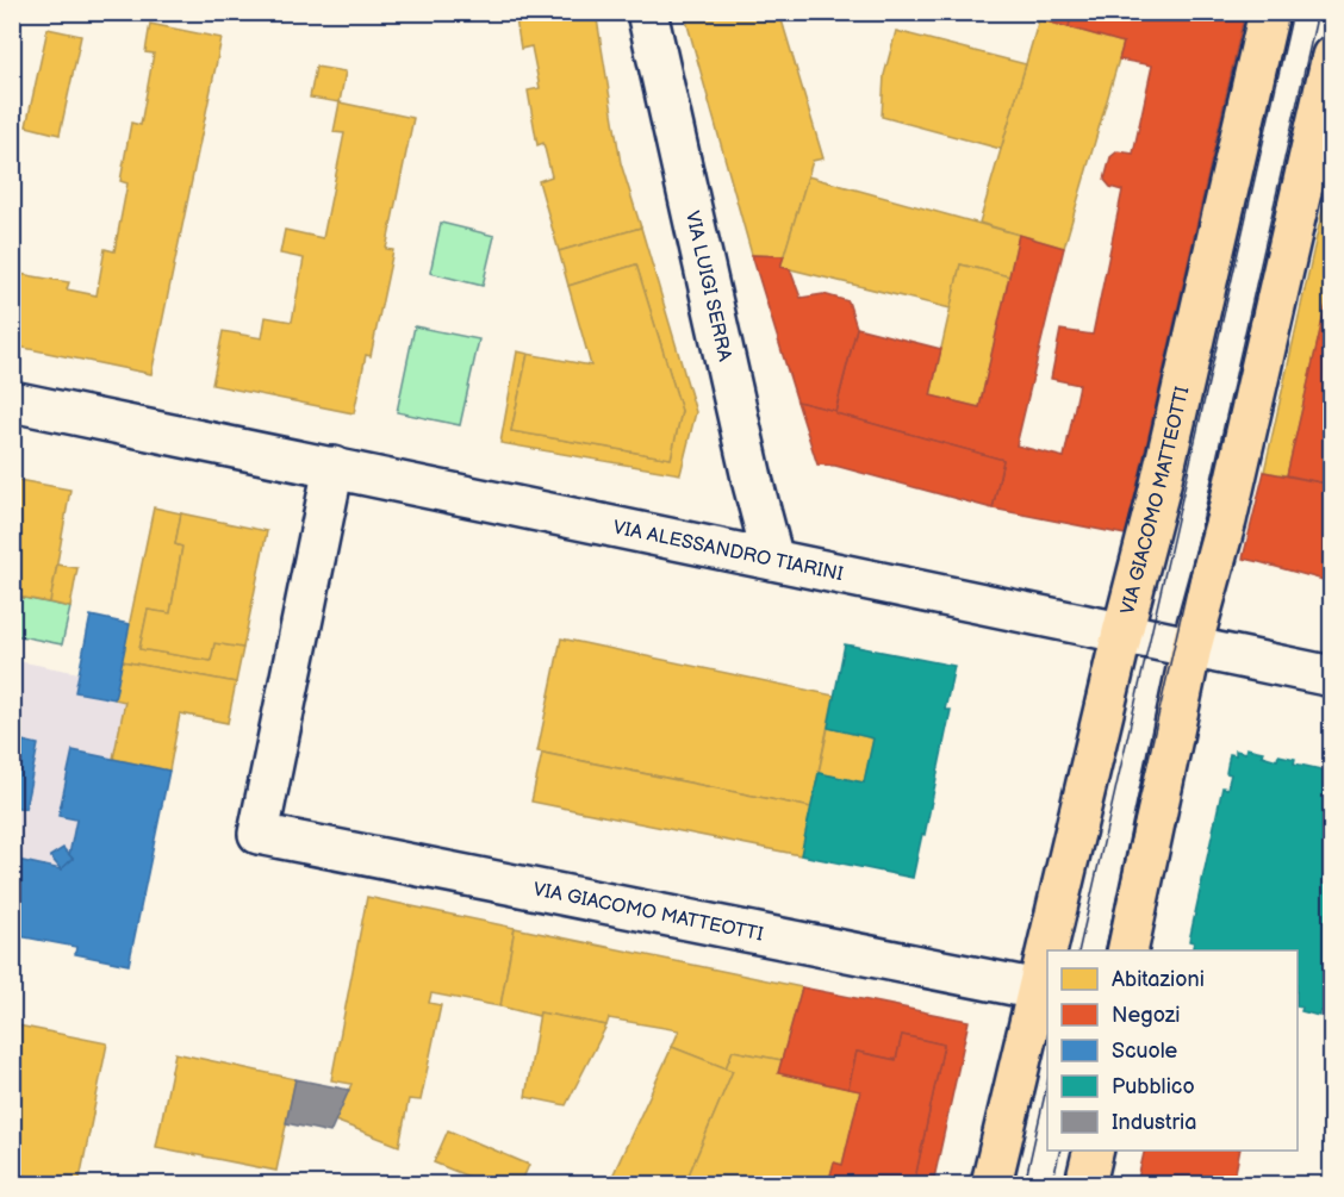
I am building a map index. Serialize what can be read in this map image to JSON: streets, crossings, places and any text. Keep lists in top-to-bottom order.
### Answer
{
  "streets": {
    "main road": ["VIA GIACOMO MATTEOTTI"],
    "street": ["VIA LUIGI SERRA", "VIA ALESSANDRO TIARINI"]
  },
  "crossings": [
    ["VIA LUIGI SERRA", "VIA ALESSANDRO TIARINI"],
    ["VIA GIACOMO MATTEOTTI", "VIA ALESSANDRO TIARINI"]
  ],
  "legend": [
    "Abitazioni",
    "Negozi",
    "Scuole",
    "Pubblico",
    "Industria"
  ]
}
